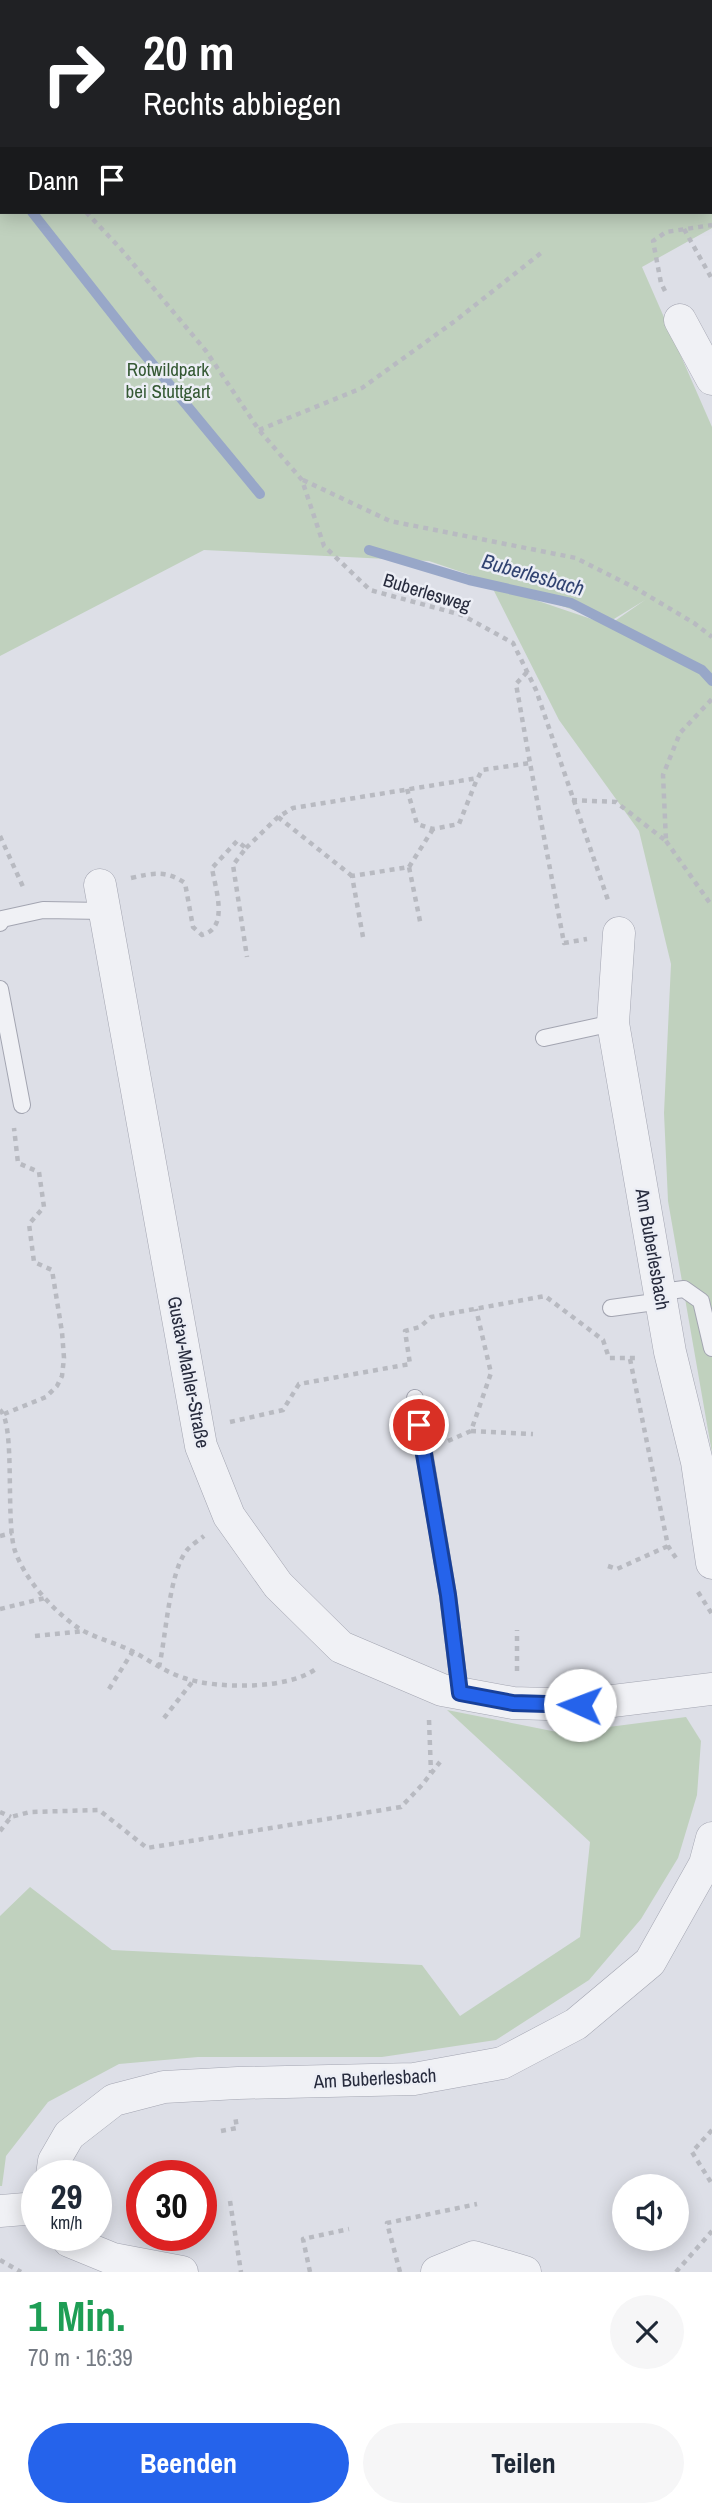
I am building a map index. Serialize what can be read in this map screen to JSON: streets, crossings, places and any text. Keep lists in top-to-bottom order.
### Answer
{
  "streets": {
    "street": ["Am Buberlesbach", "Gustav-Mahler-Straße"],
    "path": ["Buberlesweg"]
  },
  "crossings": [
    ["Buberlesweg", "Am Buberlesbach"]
  ],
  "water": ["Buberlesbach"],
  "parks": ["Rotwildpark bei Stuttgart"],
  "page": {
    "turn": ["20 m", "Rechts abbiegen"],
    "then": "Dann",
    "speed": "29 km/h",
    "limit": "30",
    "heading": ["1 Min.", "70 m · 16:39"],
    "buttons": ["Beenden", "Teilen"]
  }
}
